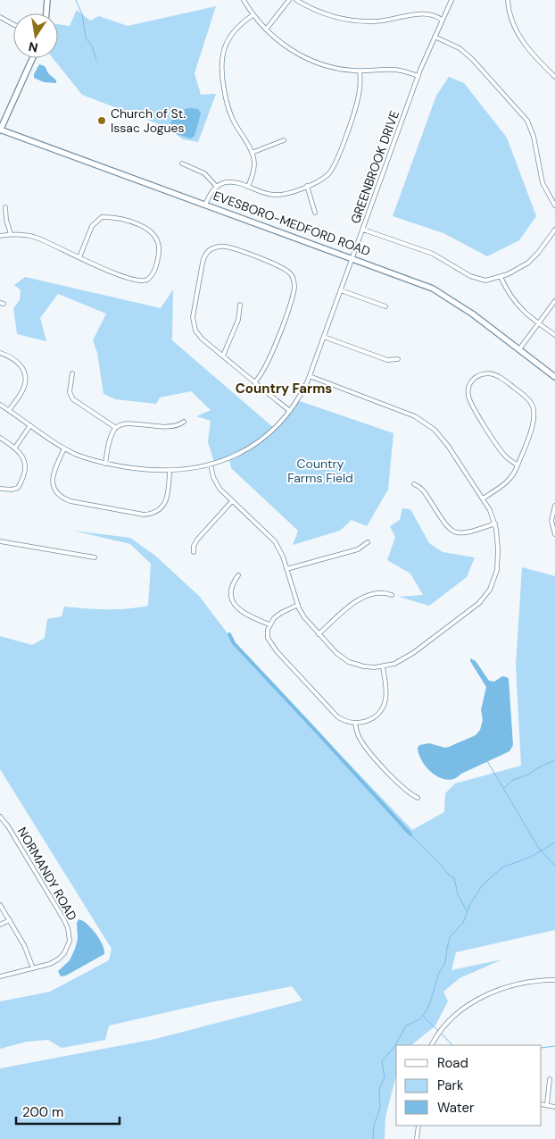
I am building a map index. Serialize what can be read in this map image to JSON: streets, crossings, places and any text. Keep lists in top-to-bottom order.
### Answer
{
  "streets": {
    "street": ["GREENBROOK DRIVE", "EVESBORO-MEDFORD ROAD", "NORMANDY ROAD"]
  },
  "crossings": [
    ["GREENBROOK DRIVE", "EVESBORO-MEDFORD ROAD"]
  ],
  "districts": ["Country Farms"],
  "parks": ["Country Farms Field"],
  "places": ["Church of St. Issac Jogues"],
  "legend": ["Road", "Park", "Water"],
  "scale_bar": "200 m",
  "north": "bottom"
}
